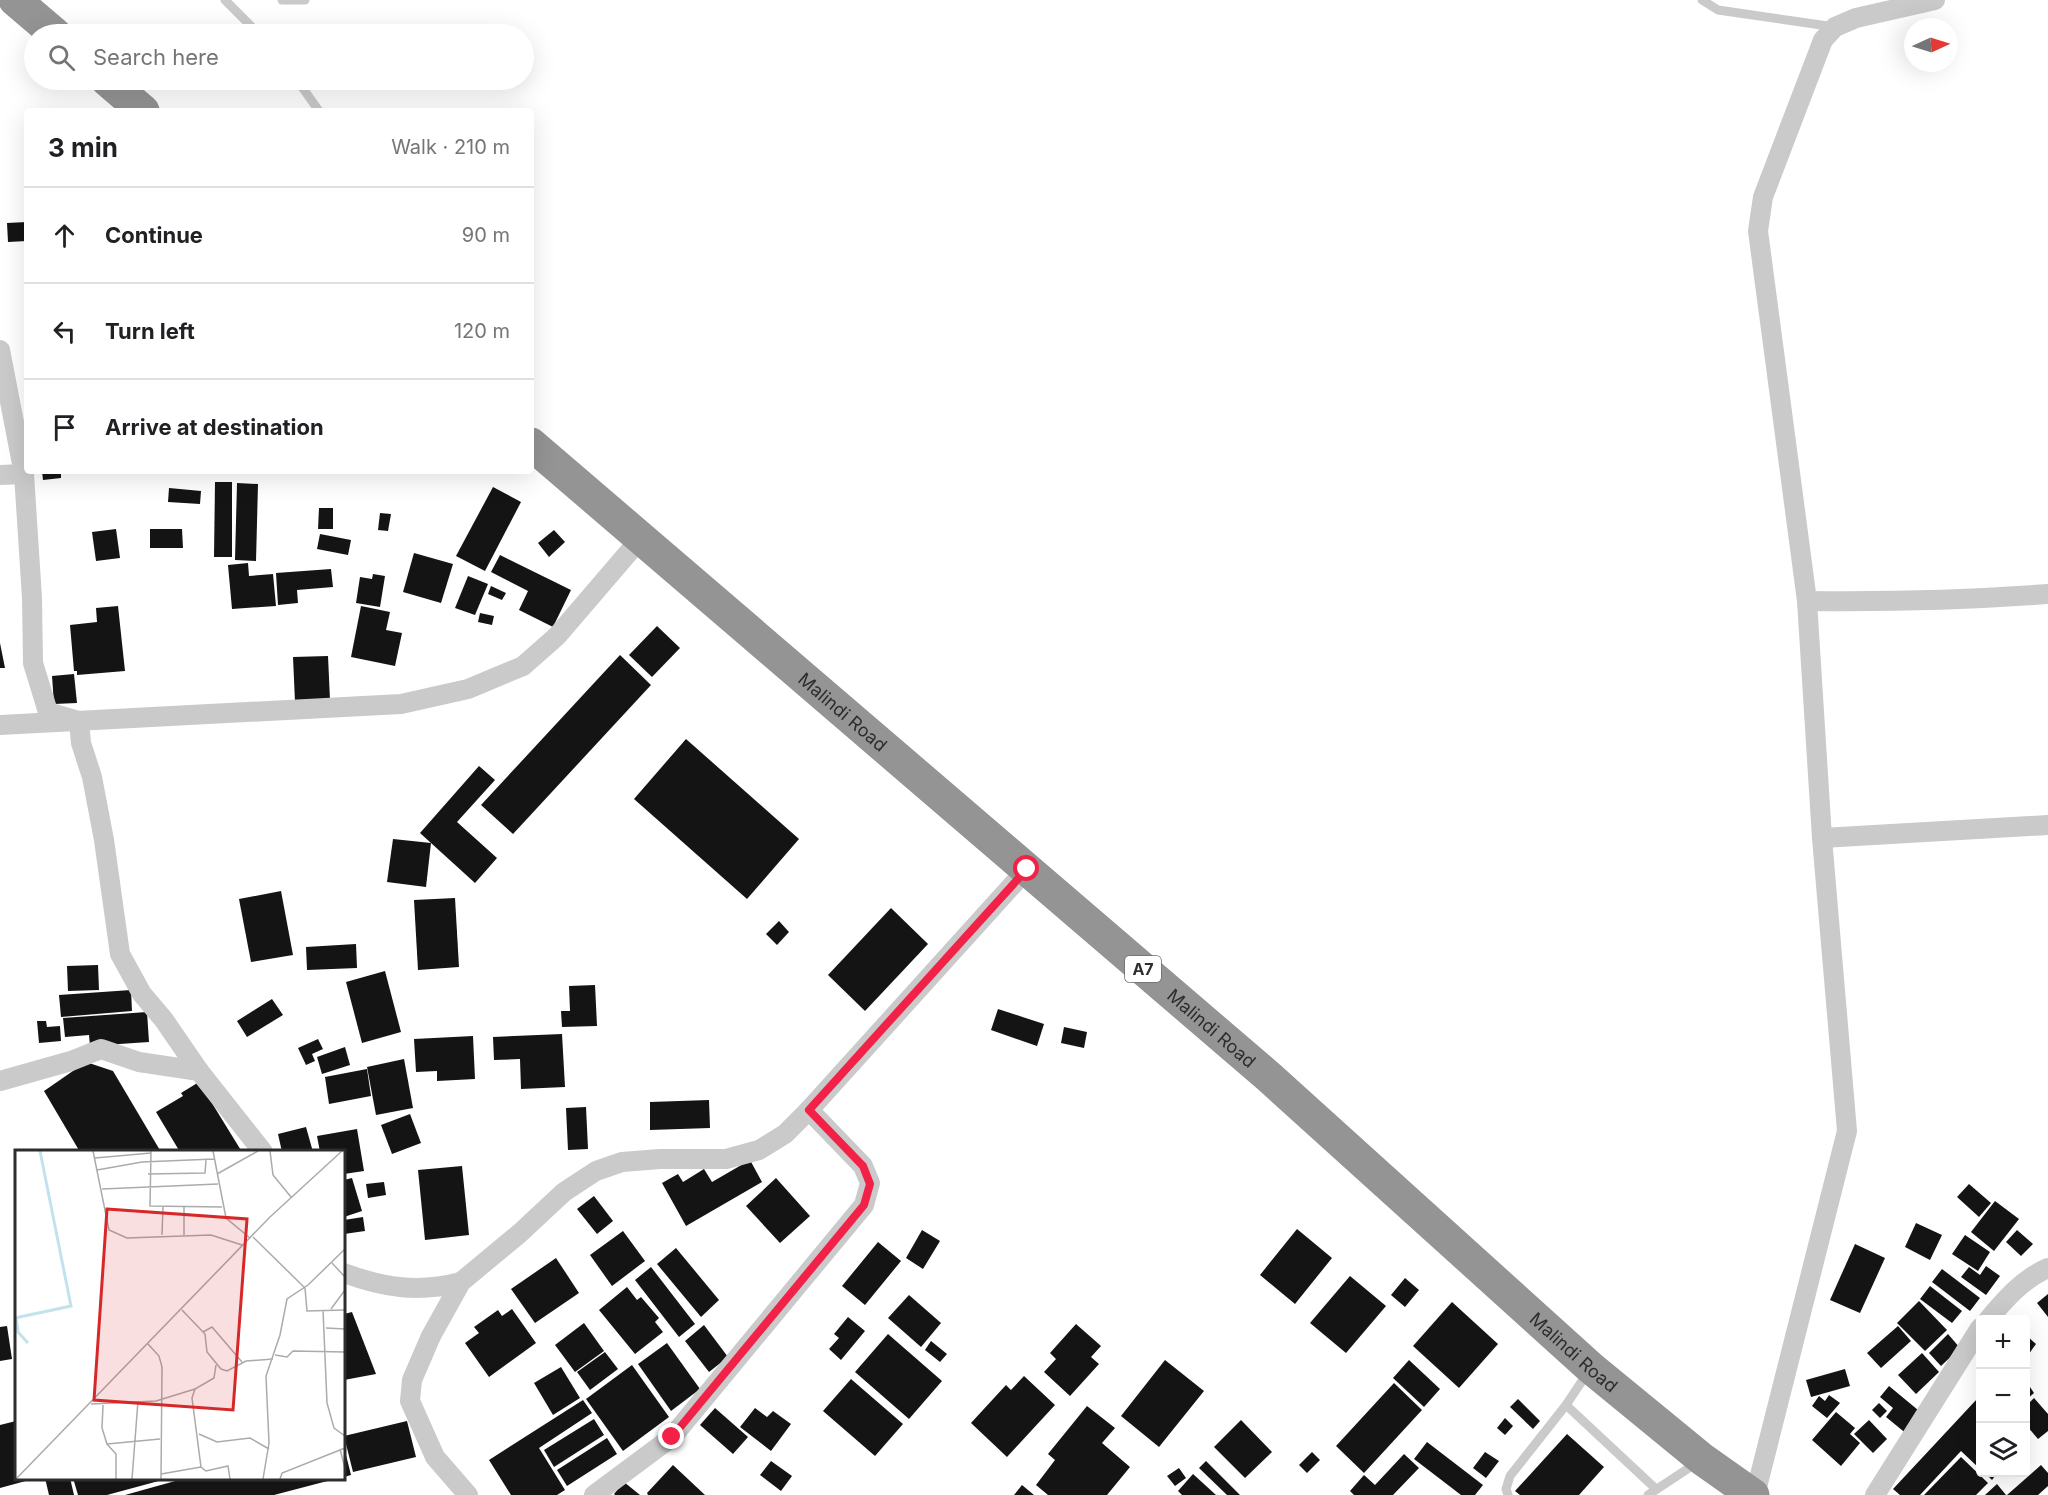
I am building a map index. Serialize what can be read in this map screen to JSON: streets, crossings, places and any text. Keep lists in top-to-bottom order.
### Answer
{
  "streets": {
    "highway": ["Malindi Road", "A7"]
  },
  "north": "right",
  "page": {
    "search": "Search here",
    "heading": ["3 min", "Walk · 210 m"],
    "list": [
      ["Continue", "90 m"],
      ["Turn left", "120 m"],
      "Arrive at destination"
    ],
    "map_buttons": ["+", "−"]
  }
}
